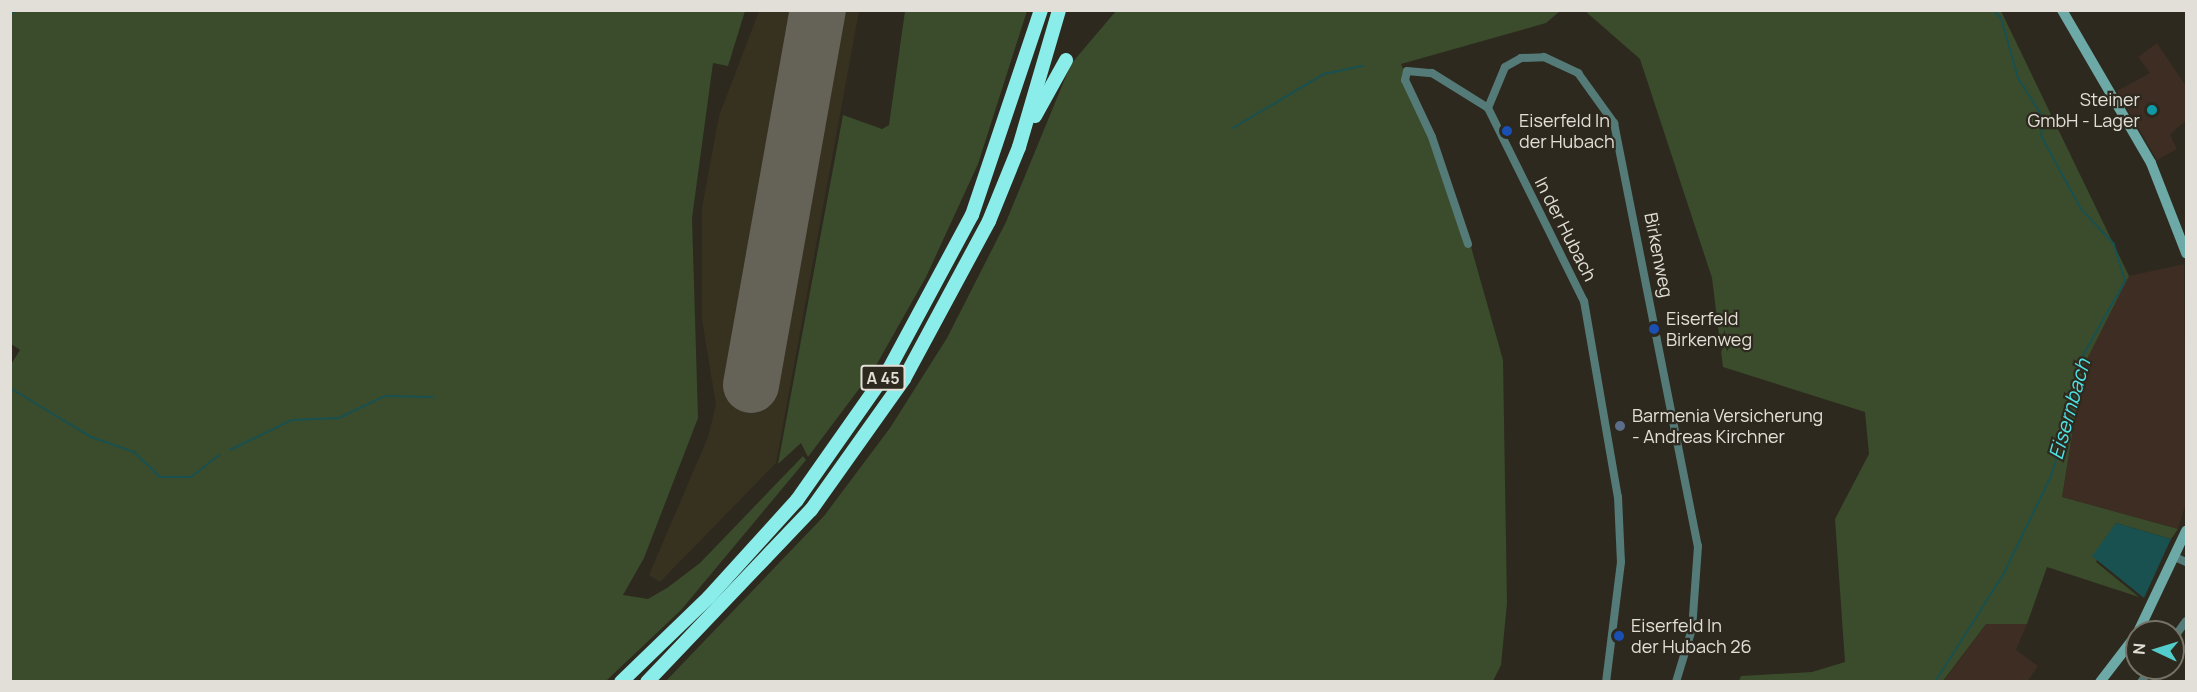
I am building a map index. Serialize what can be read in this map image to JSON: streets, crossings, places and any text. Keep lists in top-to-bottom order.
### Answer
{
  "streets": {
    "highway": ["A 45"],
    "street": ["In der Hubach", "Birkenweg"]
  },
  "crossings": [
    ["In der Hubach", "Birkenweg"]
  ],
  "water": ["Eisernbach"],
  "places": [
    "Steiner GmbH - Lager",
    "Eiserfeld In der Hubach",
    "Eiserfeld Birkenweg",
    "Barmenia Versicherung - Andreas Kirchner",
    "Eiserfeld In der Hubach 26"
  ],
  "north": "left"
}
